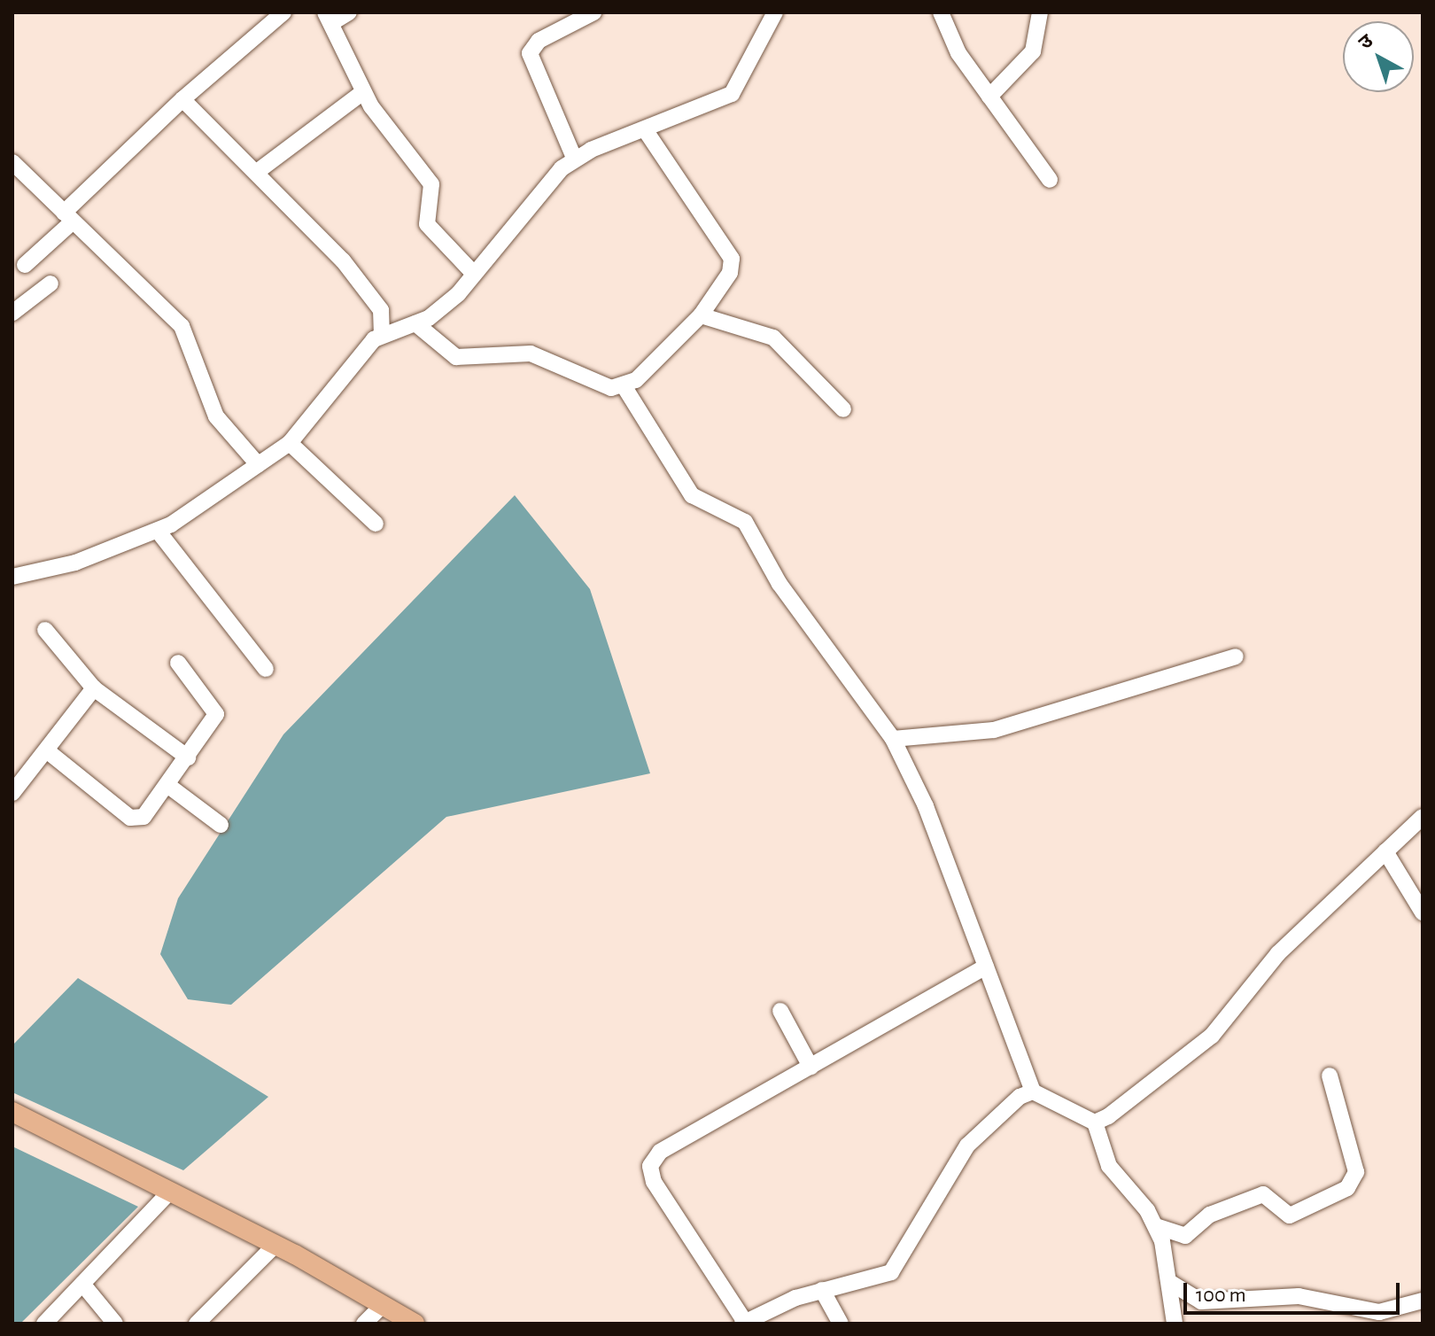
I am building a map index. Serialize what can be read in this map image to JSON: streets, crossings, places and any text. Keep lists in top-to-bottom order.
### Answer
{
  "scale_bar": "100 m",
  "north": "top left"
}
